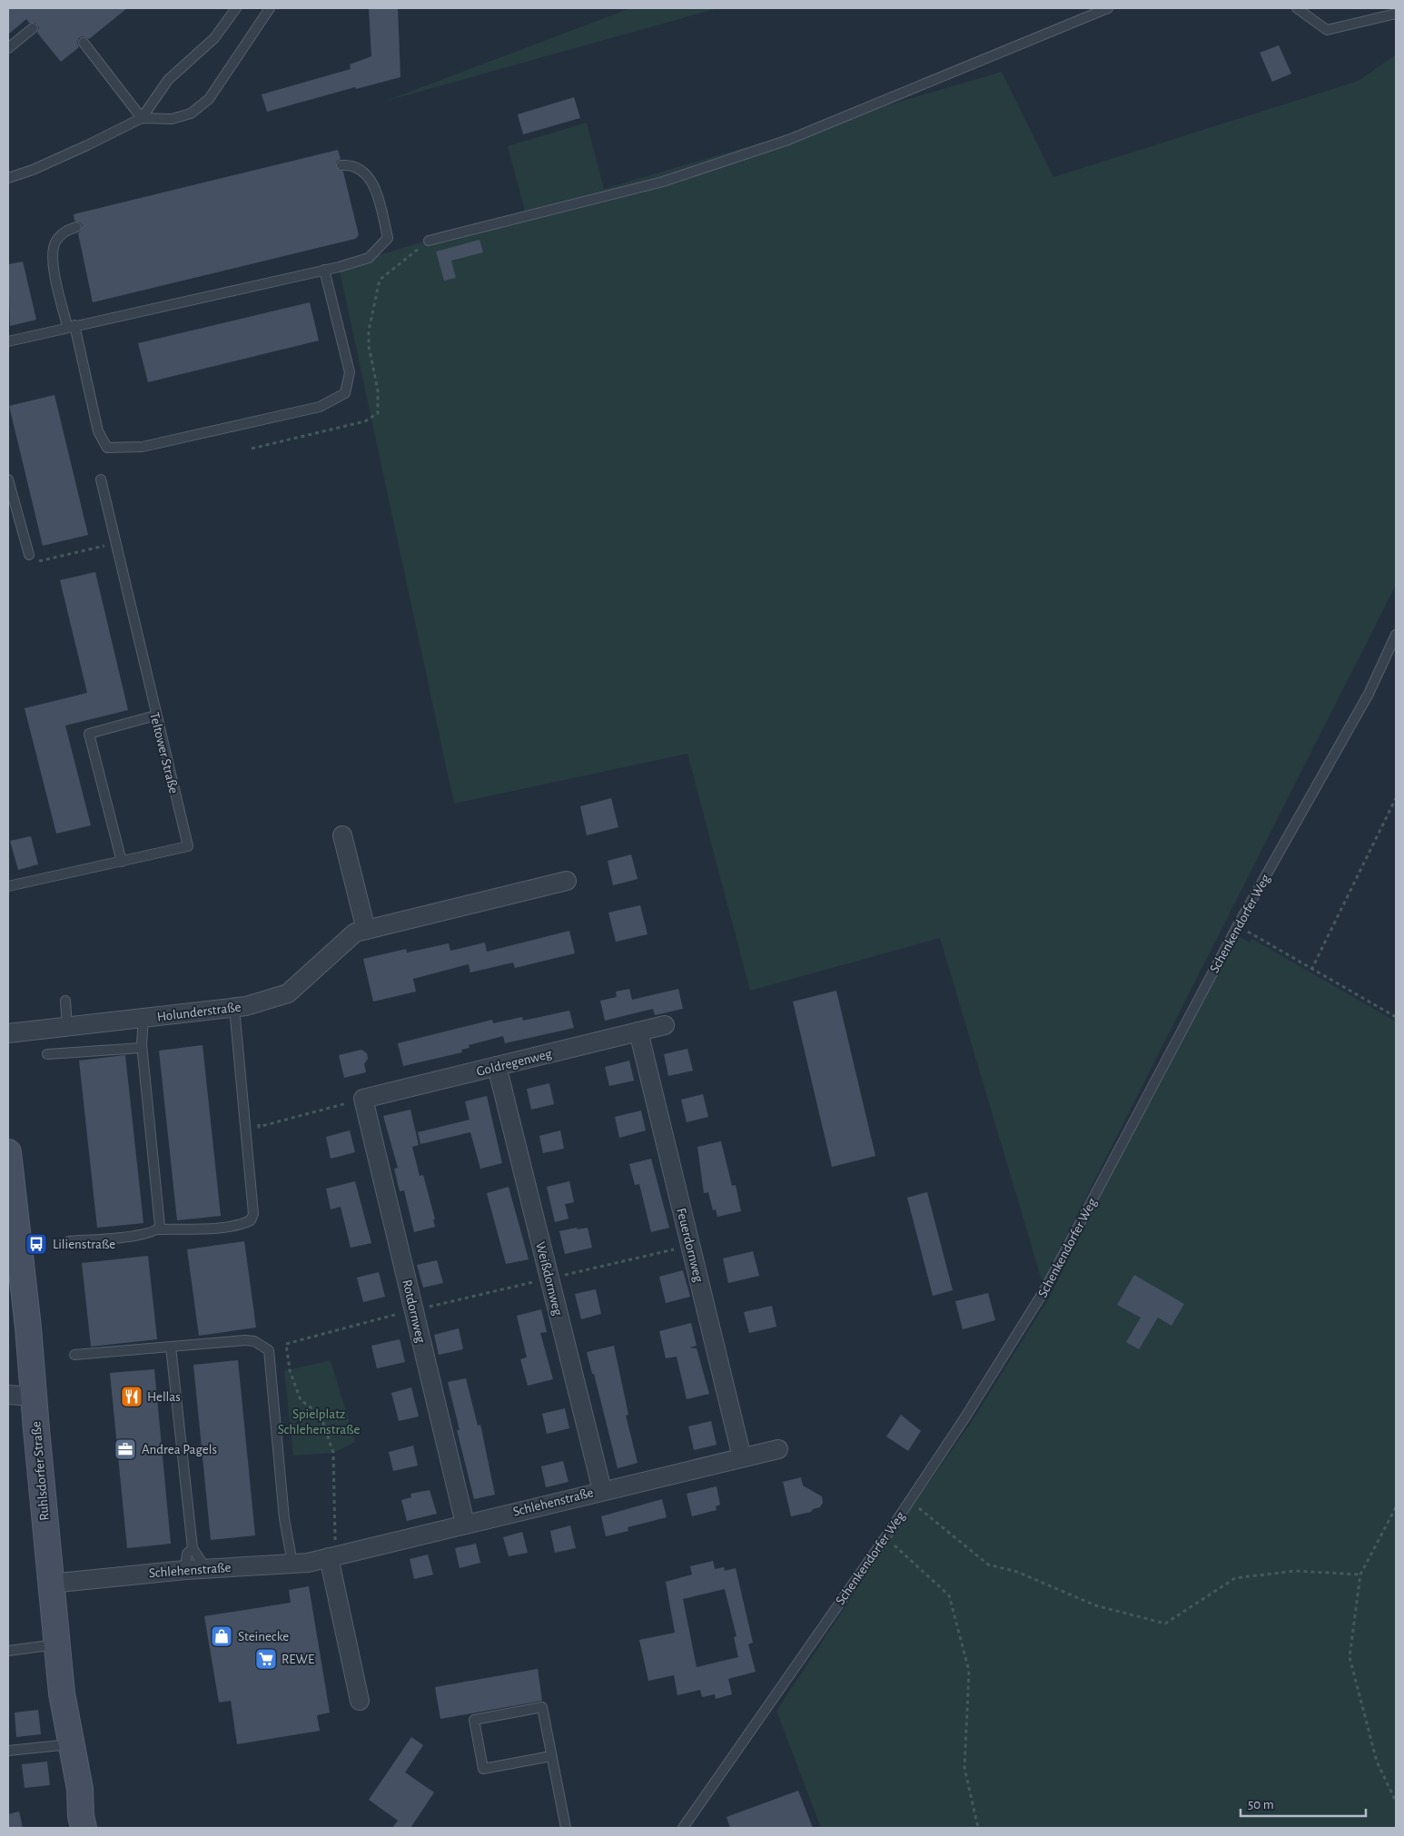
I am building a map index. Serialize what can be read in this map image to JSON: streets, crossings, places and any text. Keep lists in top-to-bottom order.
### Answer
{
  "streets": {
    "main road": ["Ruhlsdorfer Straße"],
    "street": [
      "Holunderstraße",
      "Goldregenweg",
      "Feuerdornweg",
      "Weißdornweg",
      "Rotdornweg",
      "Schlehenstraße"
    ],
    "lane": ["Teltower Straße", "Schenkendorfer Weg"]
  },
  "crossings": [
    ["Goldregenweg", "Feuerdornweg"],
    ["Goldregenweg", "Weißdornweg"],
    ["Goldregenweg", "Rotdornweg"],
    ["Feuerdornweg", "Schlehenstraße"],
    ["Weißdornweg", "Schlehenstraße"],
    ["Rotdornweg", "Schlehenstraße"],
    ["Ruhlsdorfer Straße", "Schlehenstraße"]
  ],
  "parks": ["Spielplatz Schlehenstraße"],
  "places": {
    "bus stop": ["Lilienstraße"],
    "restaurant": ["Hellas"],
    "office": ["Andrea Pagels"],
    "shop": ["Steinecke"],
    "supermarket": ["REWE"]
  },
  "scale_bar": "50 m"
}
